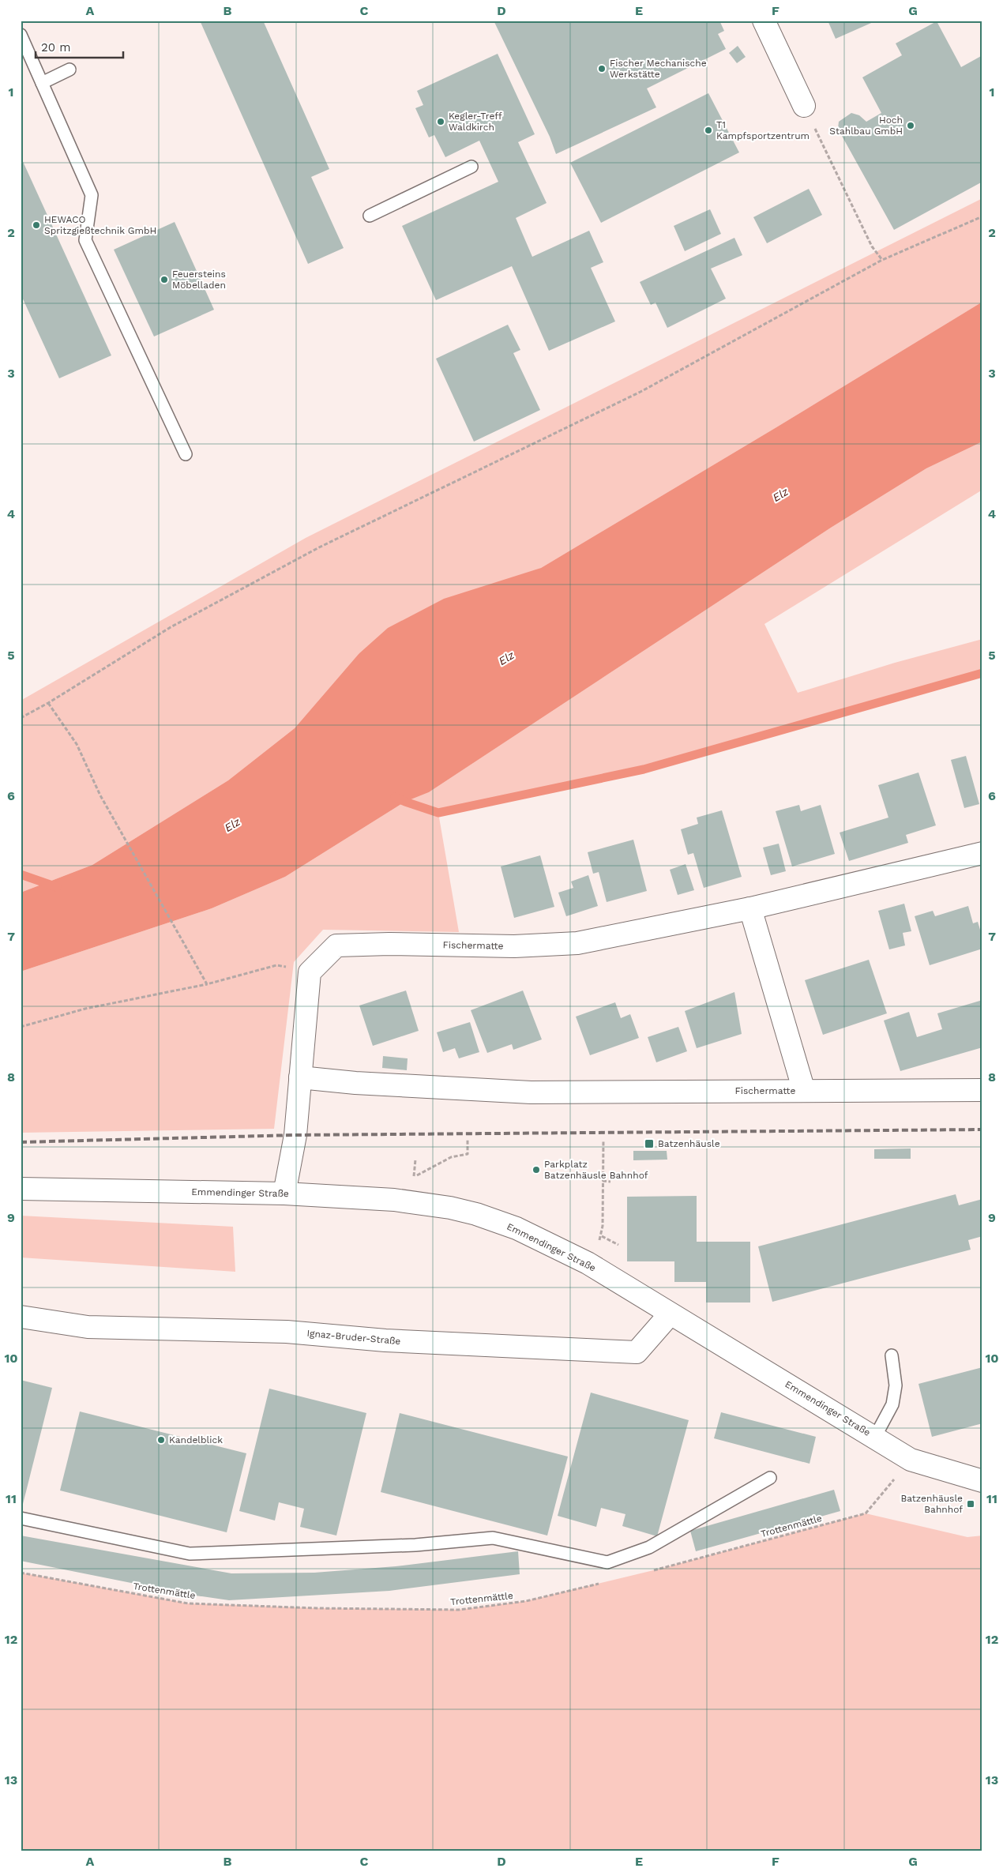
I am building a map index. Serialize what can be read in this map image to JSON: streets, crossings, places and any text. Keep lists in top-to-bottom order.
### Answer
{
  "streets": {
    "street": ["Fischermatte", "Emmendinger Straße", "Ignaz-Bruder-Straße"],
    "path": ["Trottenmättle"]
  },
  "crossings": [
    ["Emmendinger Straße", "Ignaz-Bruder-Straße"],
    ["Emmendinger Straße", "Trottenmättle"]
  ],
  "water": ["Elz"],
  "places": {
    "other": [
      "Fischer Mechanische Werkstätte",
      "Kegler-Treff Waldkirch",
      "Hoch Stahlbau GmbH",
      "T1 Kampfsportzentrum",
      "HEWACO Spritzgießtechnik GmbH",
      "Feuersteins Möbelladen",
      "Parkplatz Batzenhäusle Bahnhof",
      "Kandelblick"
    ],
    "transit": ["Batzenhäusle", "Batzenhäusle Bahnhof"]
  },
  "scale_bar": "20 m",
  "grid": {
    "columns": [
      "A",
      "B",
      "C",
      "D",
      "E",
      "F",
      "G"
    ],
    "rows": [
      "1",
      "2",
      "3",
      "4",
      "5",
      "6",
      "7",
      "8",
      "9",
      "10",
      "11",
      "12",
      "13"
    ]
  }
}
